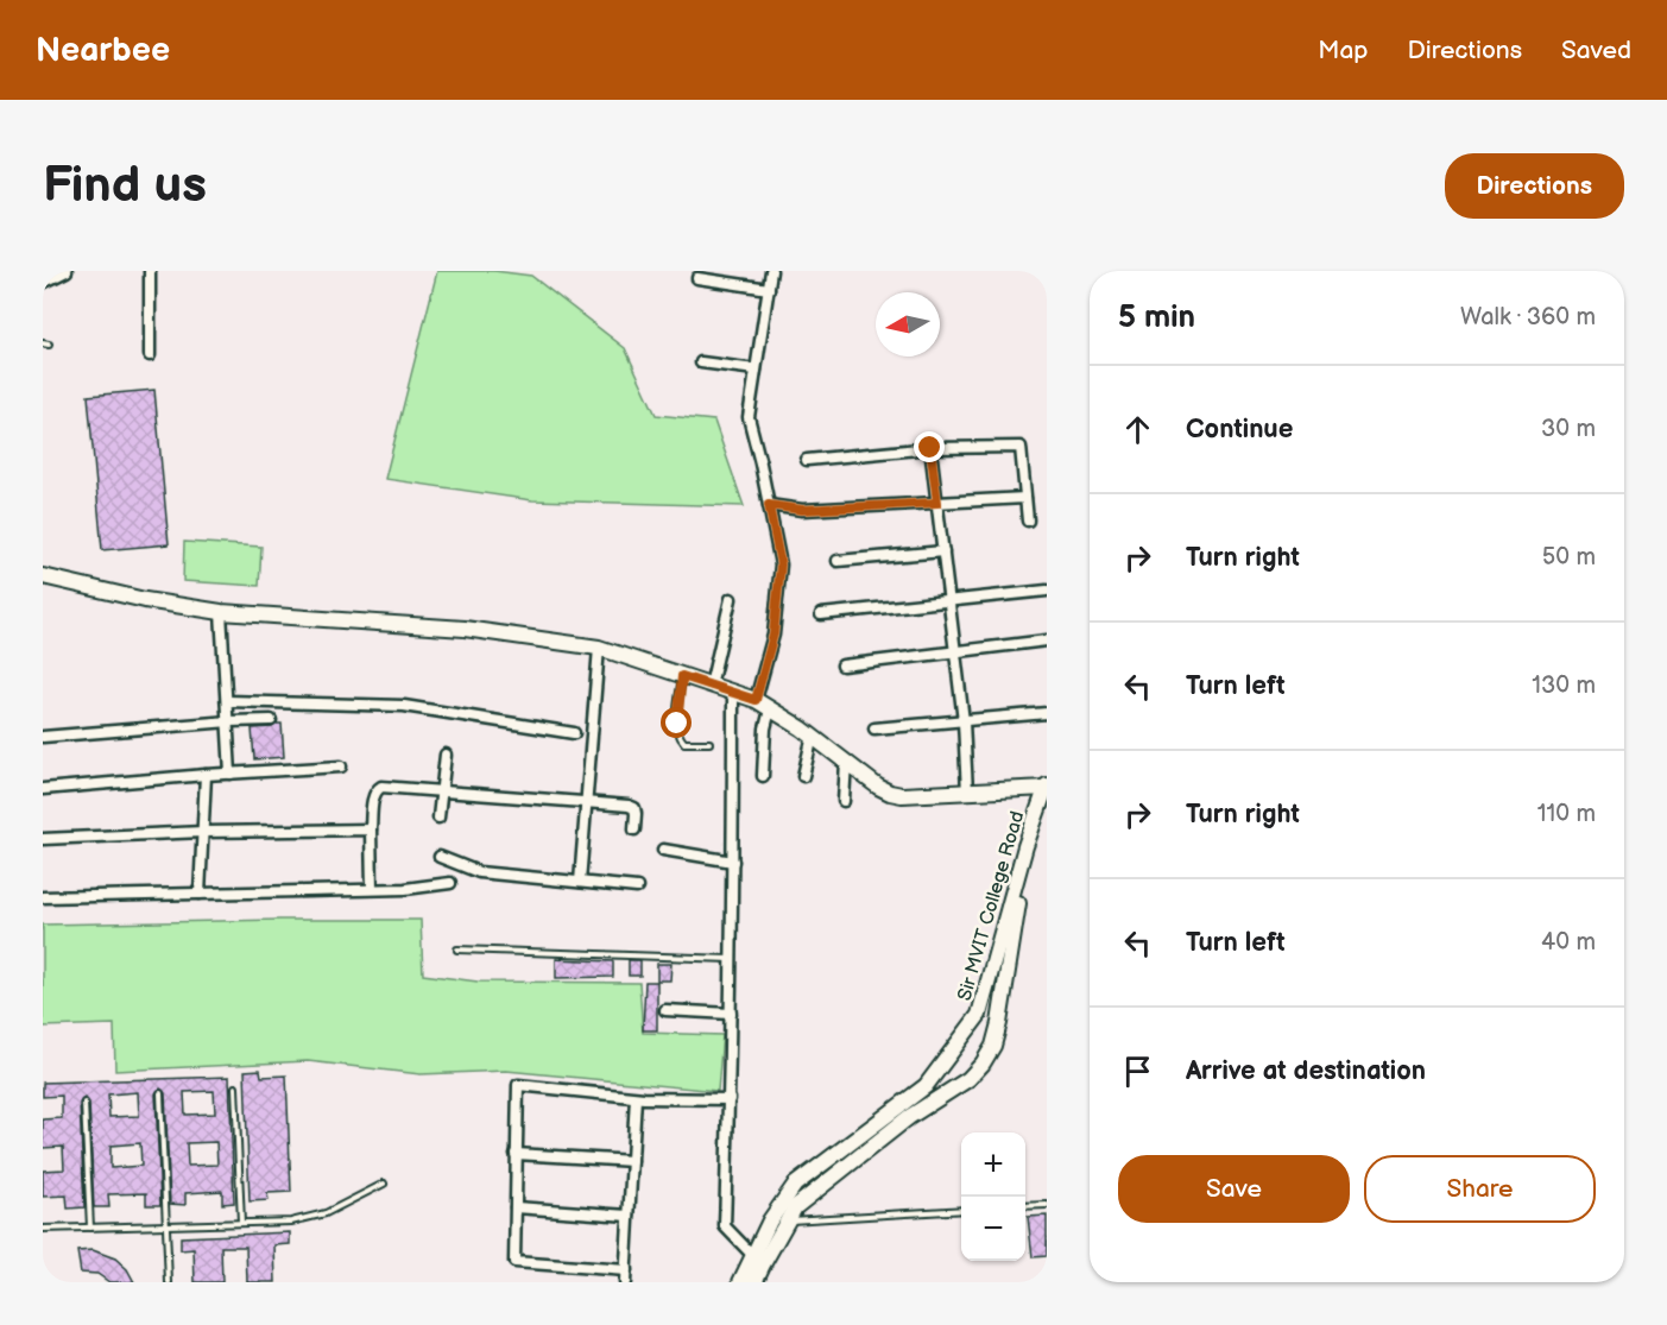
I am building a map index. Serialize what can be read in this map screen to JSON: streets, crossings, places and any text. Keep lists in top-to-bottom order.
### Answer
{
  "streets": {
    "main road": ["Sir MVIT College Road"]
  },
  "north": "left",
  "page": {
    "header": "Nearbee",
    "nav": ["Map", "Directions", "Saved"],
    "buttons": [
      "Directions",
      ["Save", "Share"]
    ],
    "title": "Find us",
    "heading": ["5 min", "Walk · 360 m"],
    "list": [
      ["Continue", "30 m"],
      ["Turn right", "50 m"],
      ["Turn left", "130 m"],
      ["Turn right", "110 m"],
      ["Turn left", "40 m"],
      "Arrive at destination"
    ],
    "map_buttons": ["+", "−"]
  }
}
